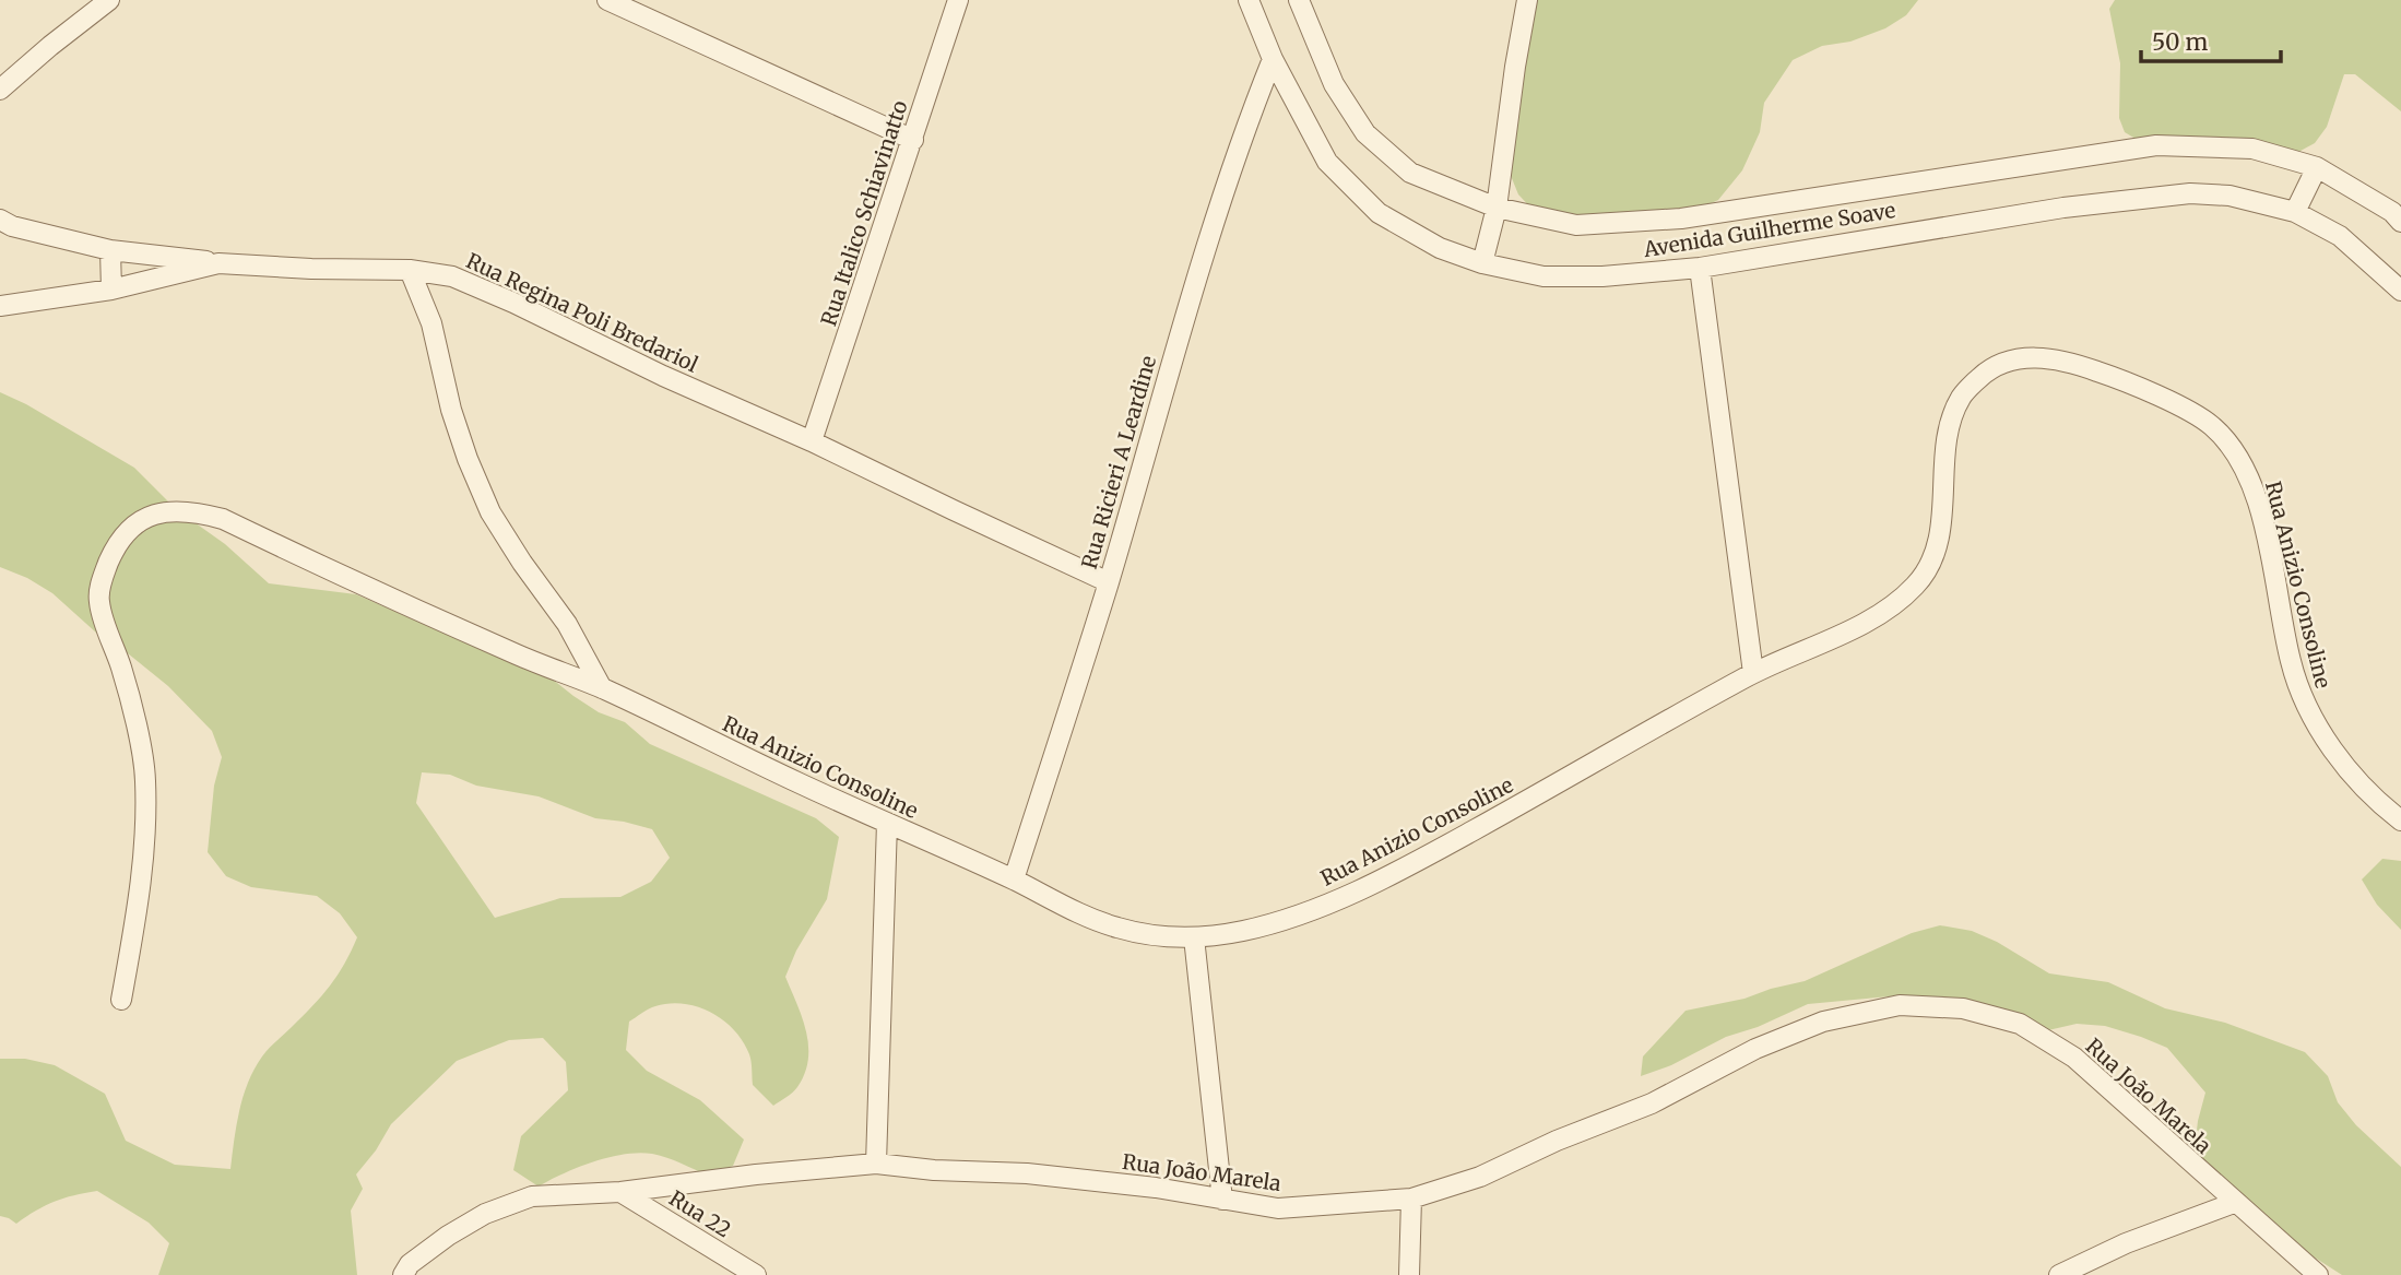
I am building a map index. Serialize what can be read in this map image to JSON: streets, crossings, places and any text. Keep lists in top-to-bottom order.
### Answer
{
  "streets": {
    "street": [
      "Rua Italico Schiavinatto",
      "Avenida Guilherme Soave",
      "Rua Regina Poli Bredariol",
      "Rua Ricieri A Leardine",
      "Rua Anizio Consoline",
      "Rua João Marela",
      "Rua 22"
    ]
  },
  "crossings": [
    ["Rua Italico Schiavinatto", "Rua Regina Poli Bredariol"],
    ["Avenida Guilherme Soave", "Rua Ricieri A Leardine"],
    ["Rua Regina Poli Bredariol", "Rua Ricieri A Leardine"],
    ["Rua Ricieri A Leardine", "Rua Anizio Consoline"],
    ["Rua João Marela", "Rua 22"]
  ],
  "scale_bar": "50 m"
}
